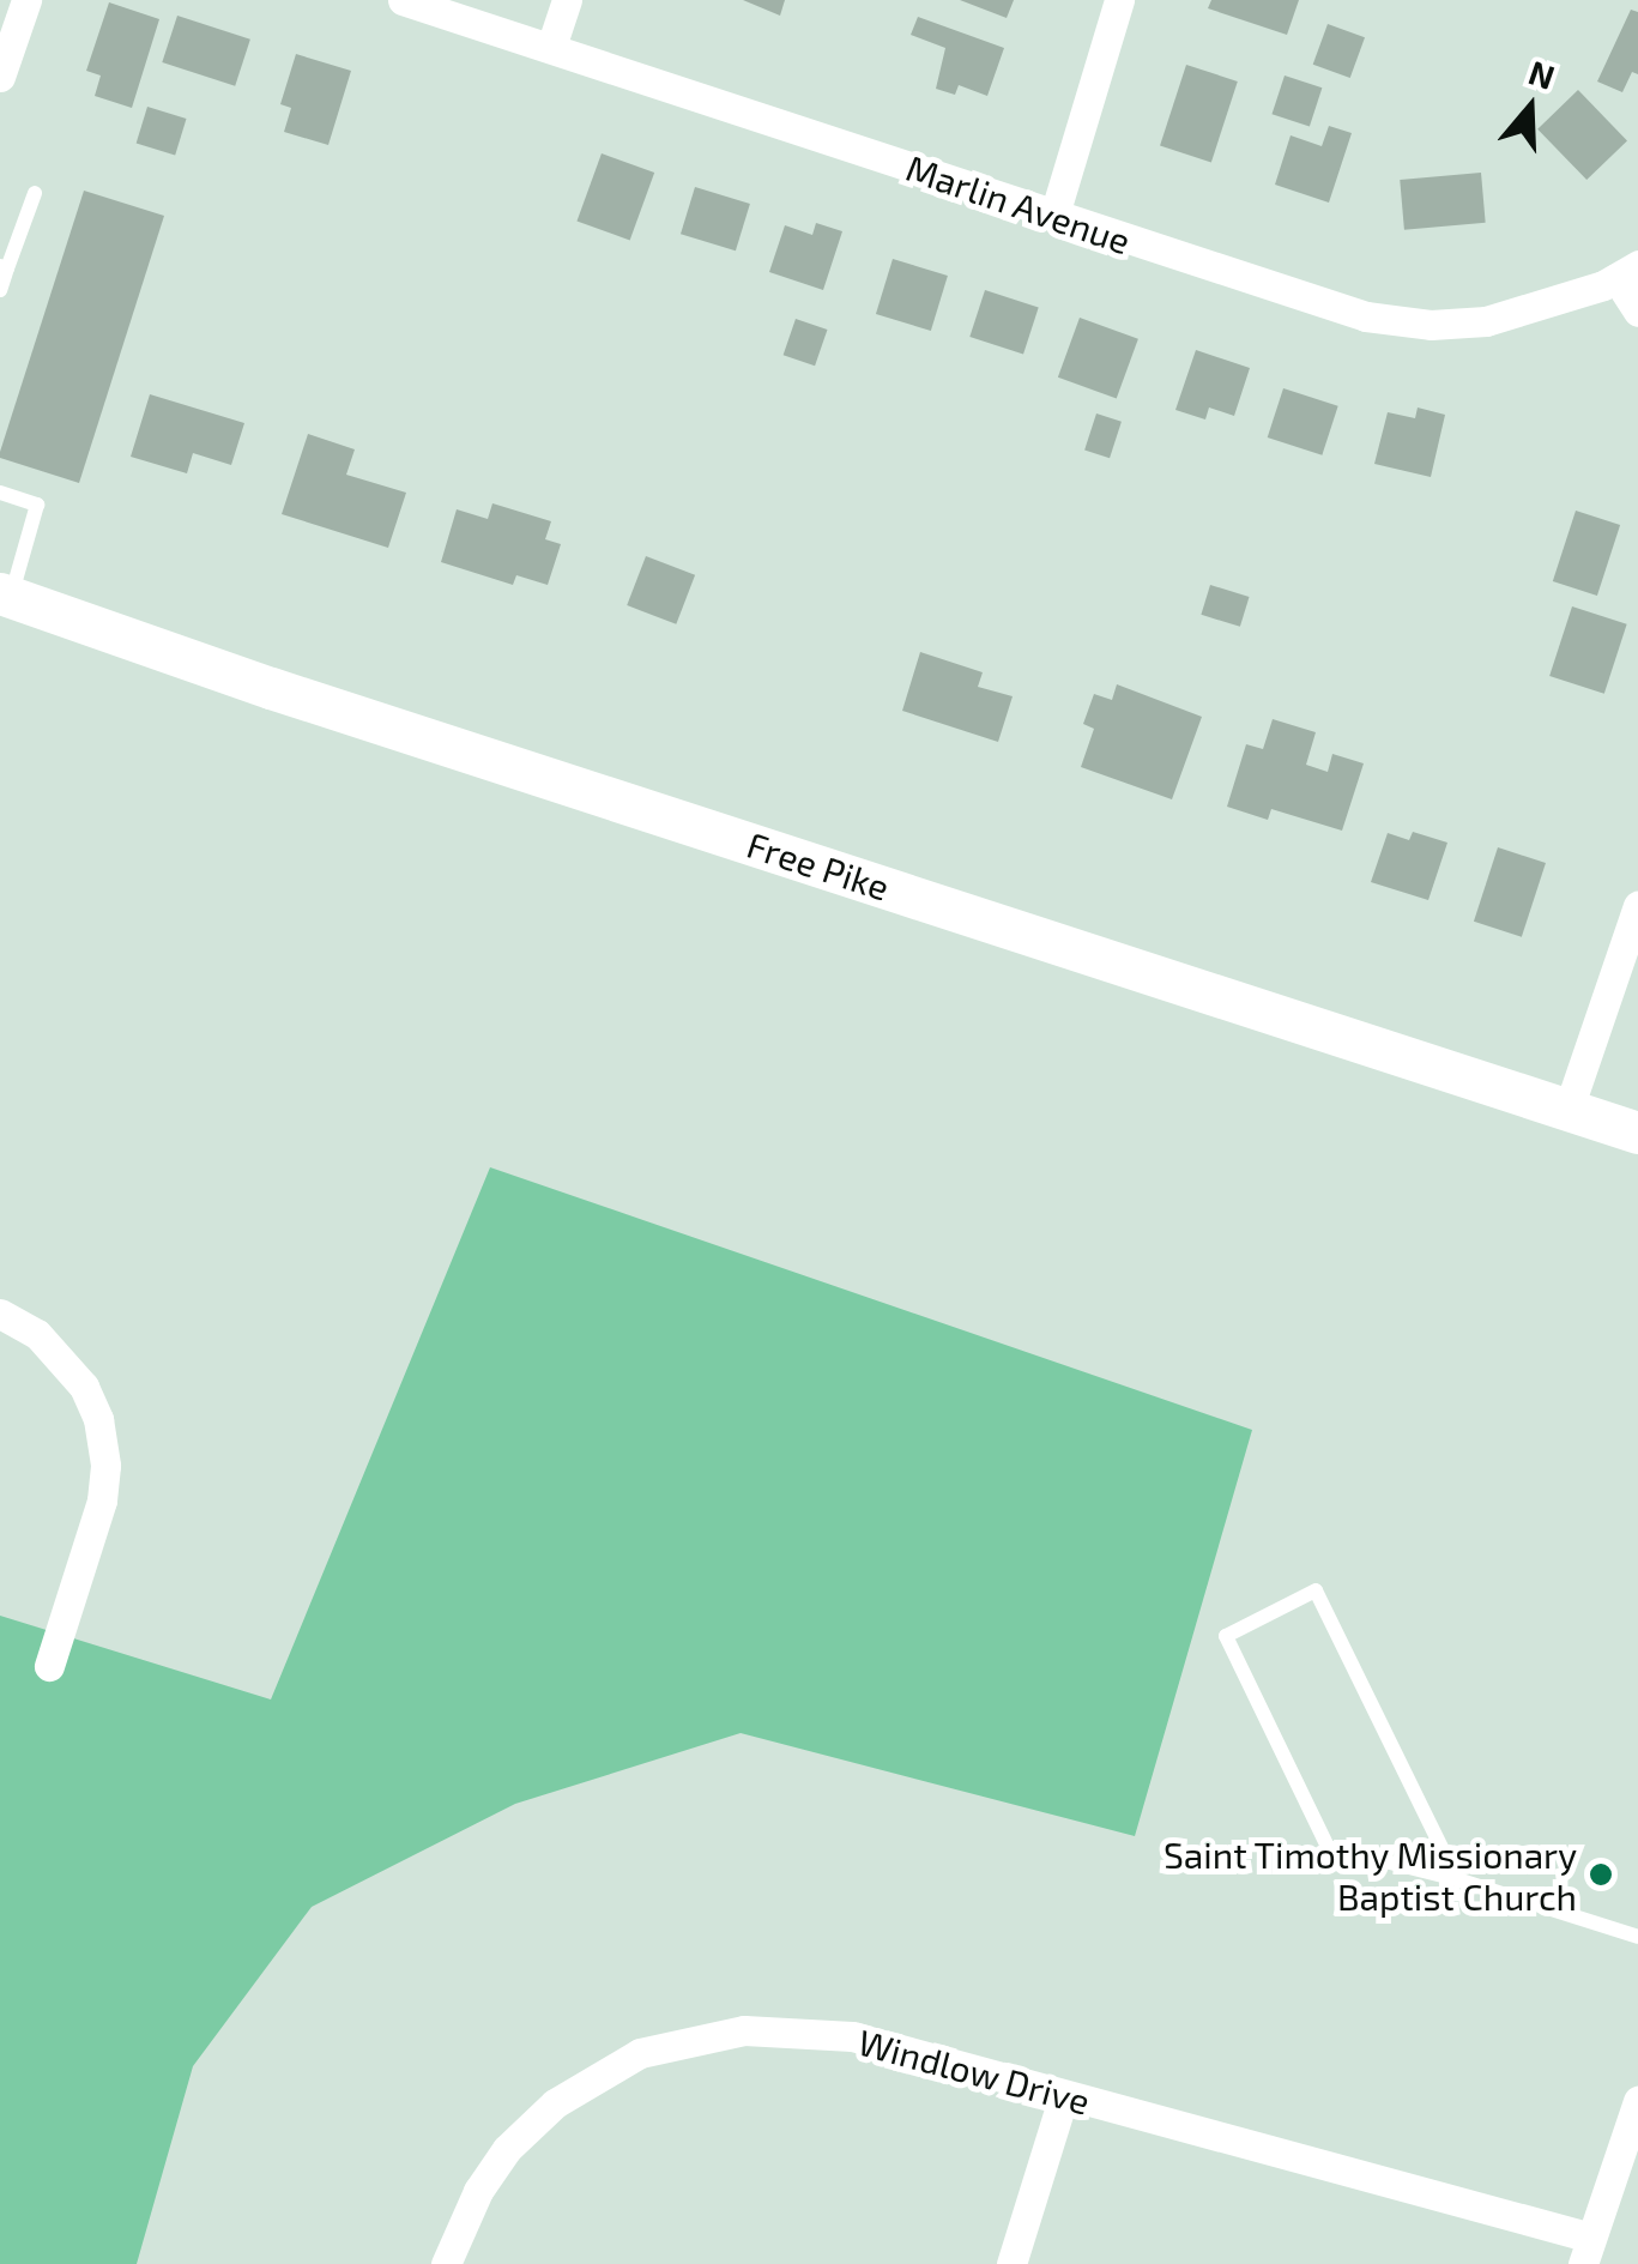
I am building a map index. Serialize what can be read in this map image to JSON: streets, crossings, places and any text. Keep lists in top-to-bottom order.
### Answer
{
  "streets": {
    "main road": ["Free Pike"],
    "street": ["Marlin Avenue", "Windlow Drive"]
  },
  "places": ["Saint Timothy Missionary Baptist Church"],
  "north": "top"
}
